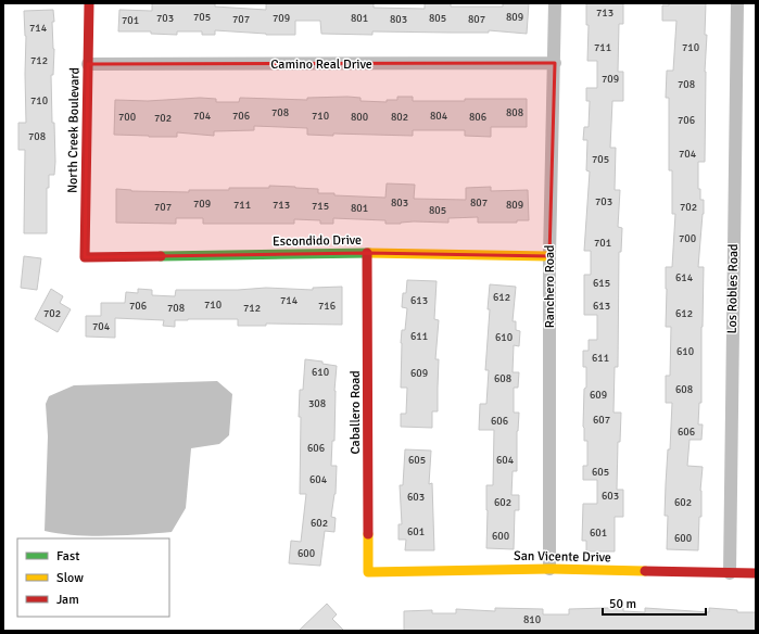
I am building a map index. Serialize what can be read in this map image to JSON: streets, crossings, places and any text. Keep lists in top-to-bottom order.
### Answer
{
  "streets": {
    "street": [
      "Camino Real Drive",
      "North Creek Boulevard",
      "Escondido Drive",
      "Ranchero Road",
      "Los Robles Road",
      "Caballero Road",
      "San Vicente Drive"
    ]
  },
  "crossings": [
    ["Camino Real Drive", "North Creek Boulevard"],
    ["Camino Real Drive", "Ranchero Road"],
    ["North Creek Boulevard", "Escondido Drive"],
    ["Escondido Drive", "Ranchero Road"],
    ["Escondido Drive", "Caballero Road"],
    ["Ranchero Road", "San Vicente Drive"],
    ["Los Robles Road", "San Vicente Drive"],
    ["Caballero Road", "San Vicente Drive"]
  ],
  "house_numbers": [
    "713",
    "705",
    "809",
    "703",
    "709",
    "801",
    "805",
    "707",
    "803",
    "807",
    "701",
    "714",
    "711",
    "710",
    "712",
    "709",
    "708",
    "710",
    "708",
    "808",
    "704",
    "706",
    "710",
    "804",
    "700",
    "800",
    "802",
    "806",
    "702",
    "706",
    "708",
    "704",
    "705",
    "703",
    "803",
    "807",
    "709",
    "711",
    "713",
    "809",
    "715",
    "707",
    "702",
    "801",
    "805",
    "700",
    "701",
    "614",
    "615",
    "612",
    "714",
    "613",
    "710",
    "706",
    "716",
    "613",
    "708",
    "712",
    "702",
    "612",
    "704",
    "611",
    "610",
    "610",
    "611",
    "610",
    "609",
    "608",
    "608",
    "609",
    "308",
    "607",
    "606",
    "606",
    "606",
    "605",
    "604",
    "605",
    "604",
    "603",
    "603",
    "602",
    "602",
    "602",
    "601",
    "601",
    "600",
    "600",
    "600",
    "810"
  ],
  "legend": ["Fast", "Slow", "Jam"],
  "scale_bar": "50 m"
}
